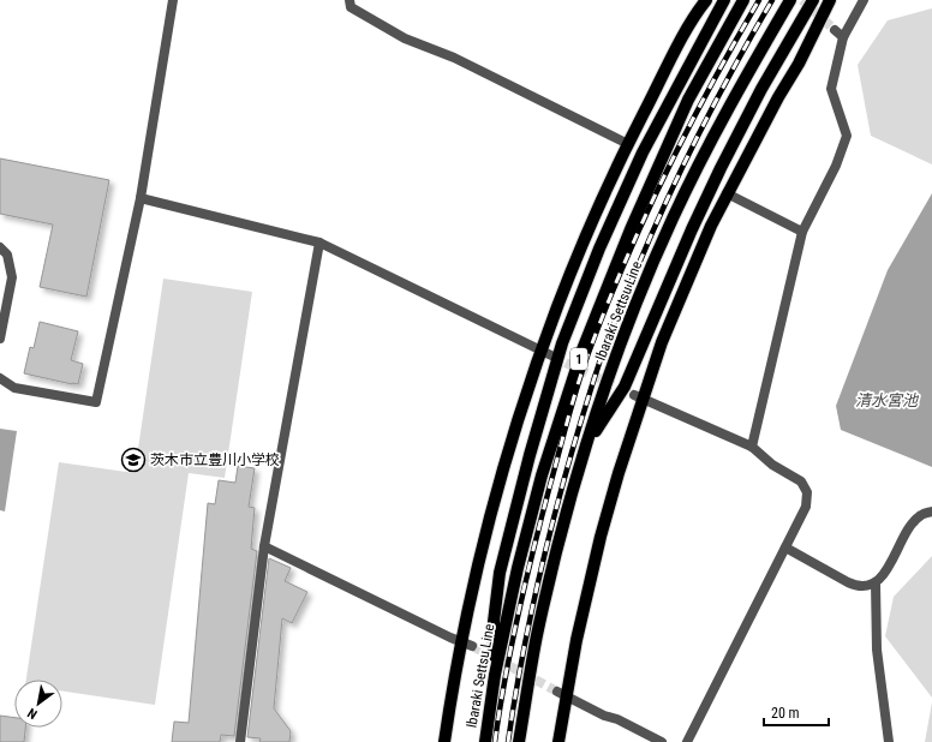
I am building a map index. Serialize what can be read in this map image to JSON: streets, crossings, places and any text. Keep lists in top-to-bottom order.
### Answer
{
  "streets": {
    "main road": ["Ibaraki Settsu Line", "1"]
  },
  "crossings": [
    ["Ibaraki Settsu Line", "1"]
  ],
  "water": ["清水宮池"],
  "places": {
    "school or university": ["茨木市立豊川小学校"]
  },
  "scale_bar": "20 m",
  "north": "bottom left"
}
